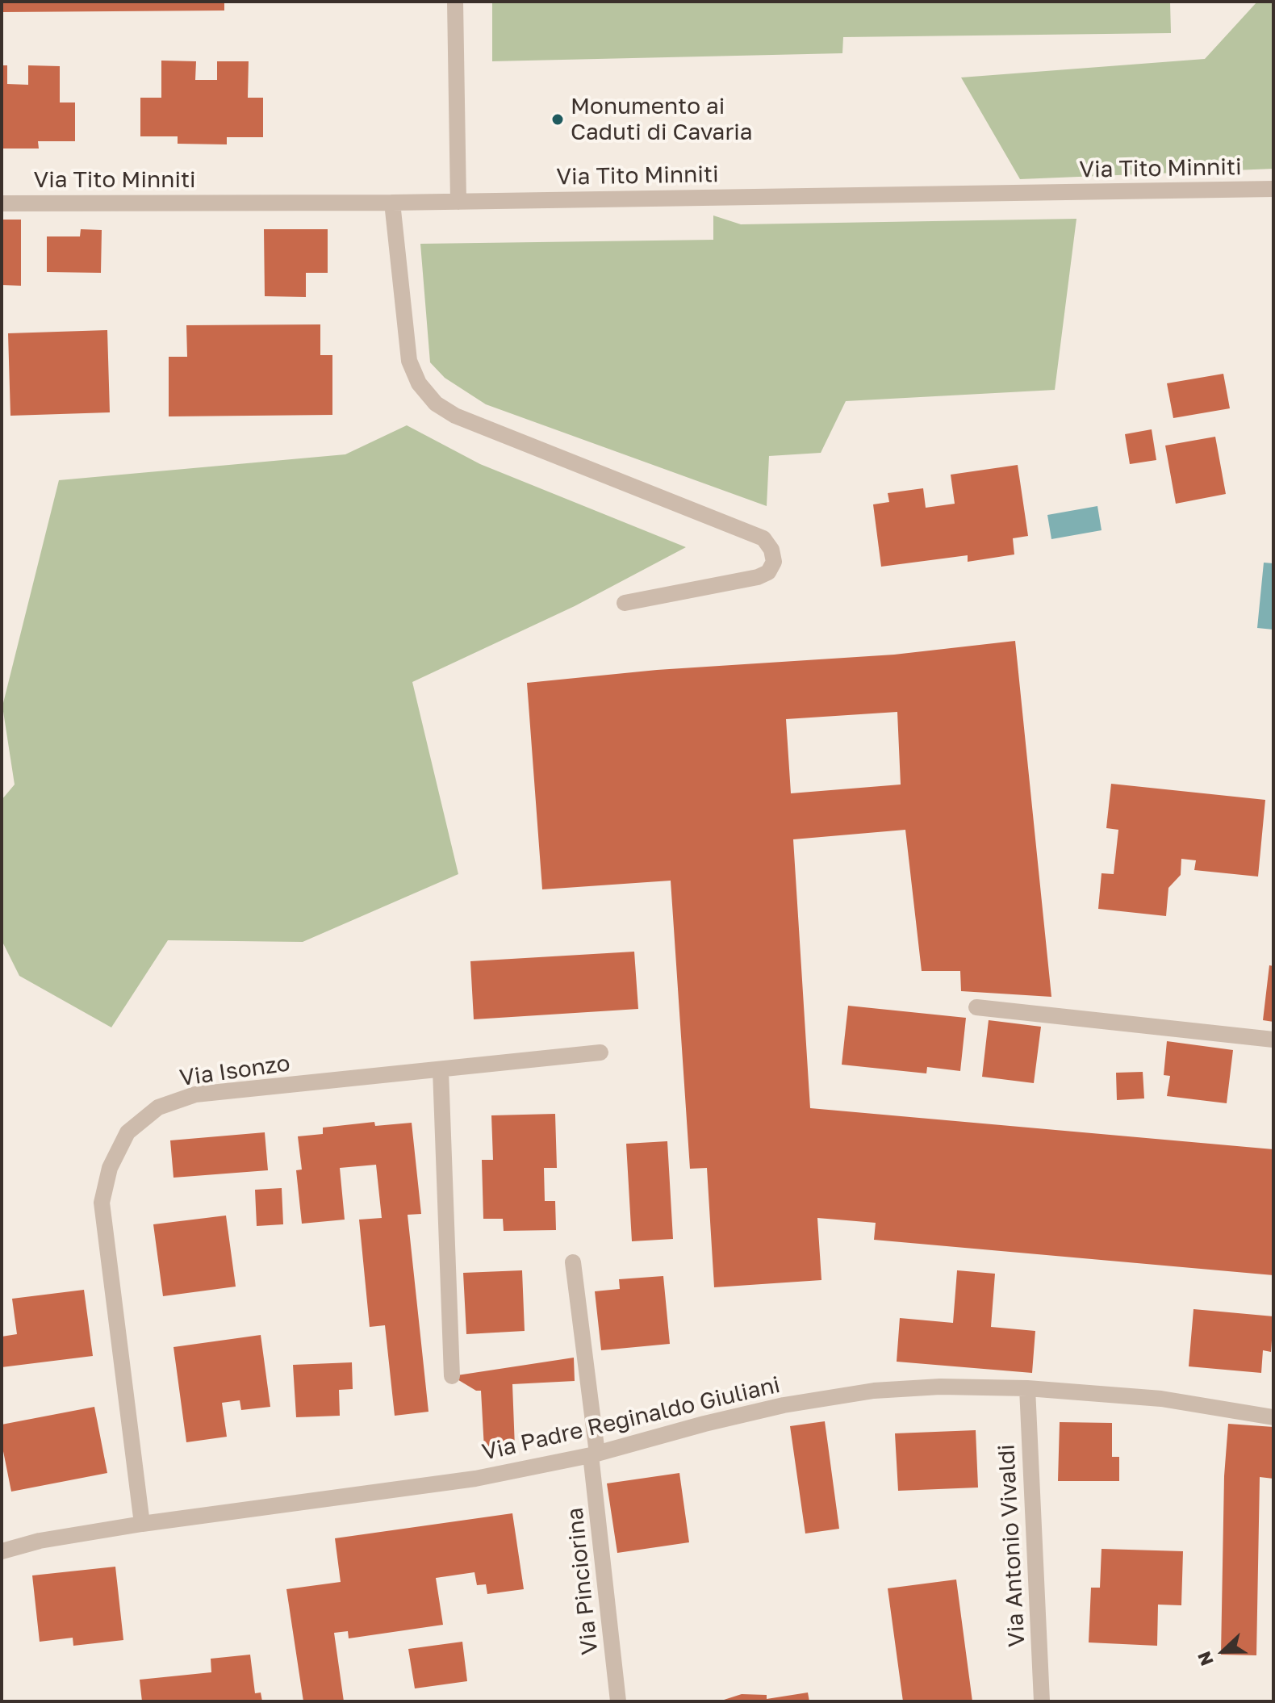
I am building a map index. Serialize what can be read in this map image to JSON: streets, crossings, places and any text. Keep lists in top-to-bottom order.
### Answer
{
  "streets": {
    "street": [
      "Via Tito Minniti",
      "Via Isonzo",
      "Via Padre Reginaldo Giuliani",
      "Via Antonio Vivaldi",
      "Via Pinciorina"
    ]
  },
  "crossings": [
    ["Via Isonzo", "Via Padre Reginaldo Giuliani"],
    ["Via Padre Reginaldo Giuliani", "Via Antonio Vivaldi"],
    ["Via Padre Reginaldo Giuliani", "Via Pinciorina"]
  ],
  "places": ["Monumento ai Caduti di Cavaria"],
  "north": "left"
}
